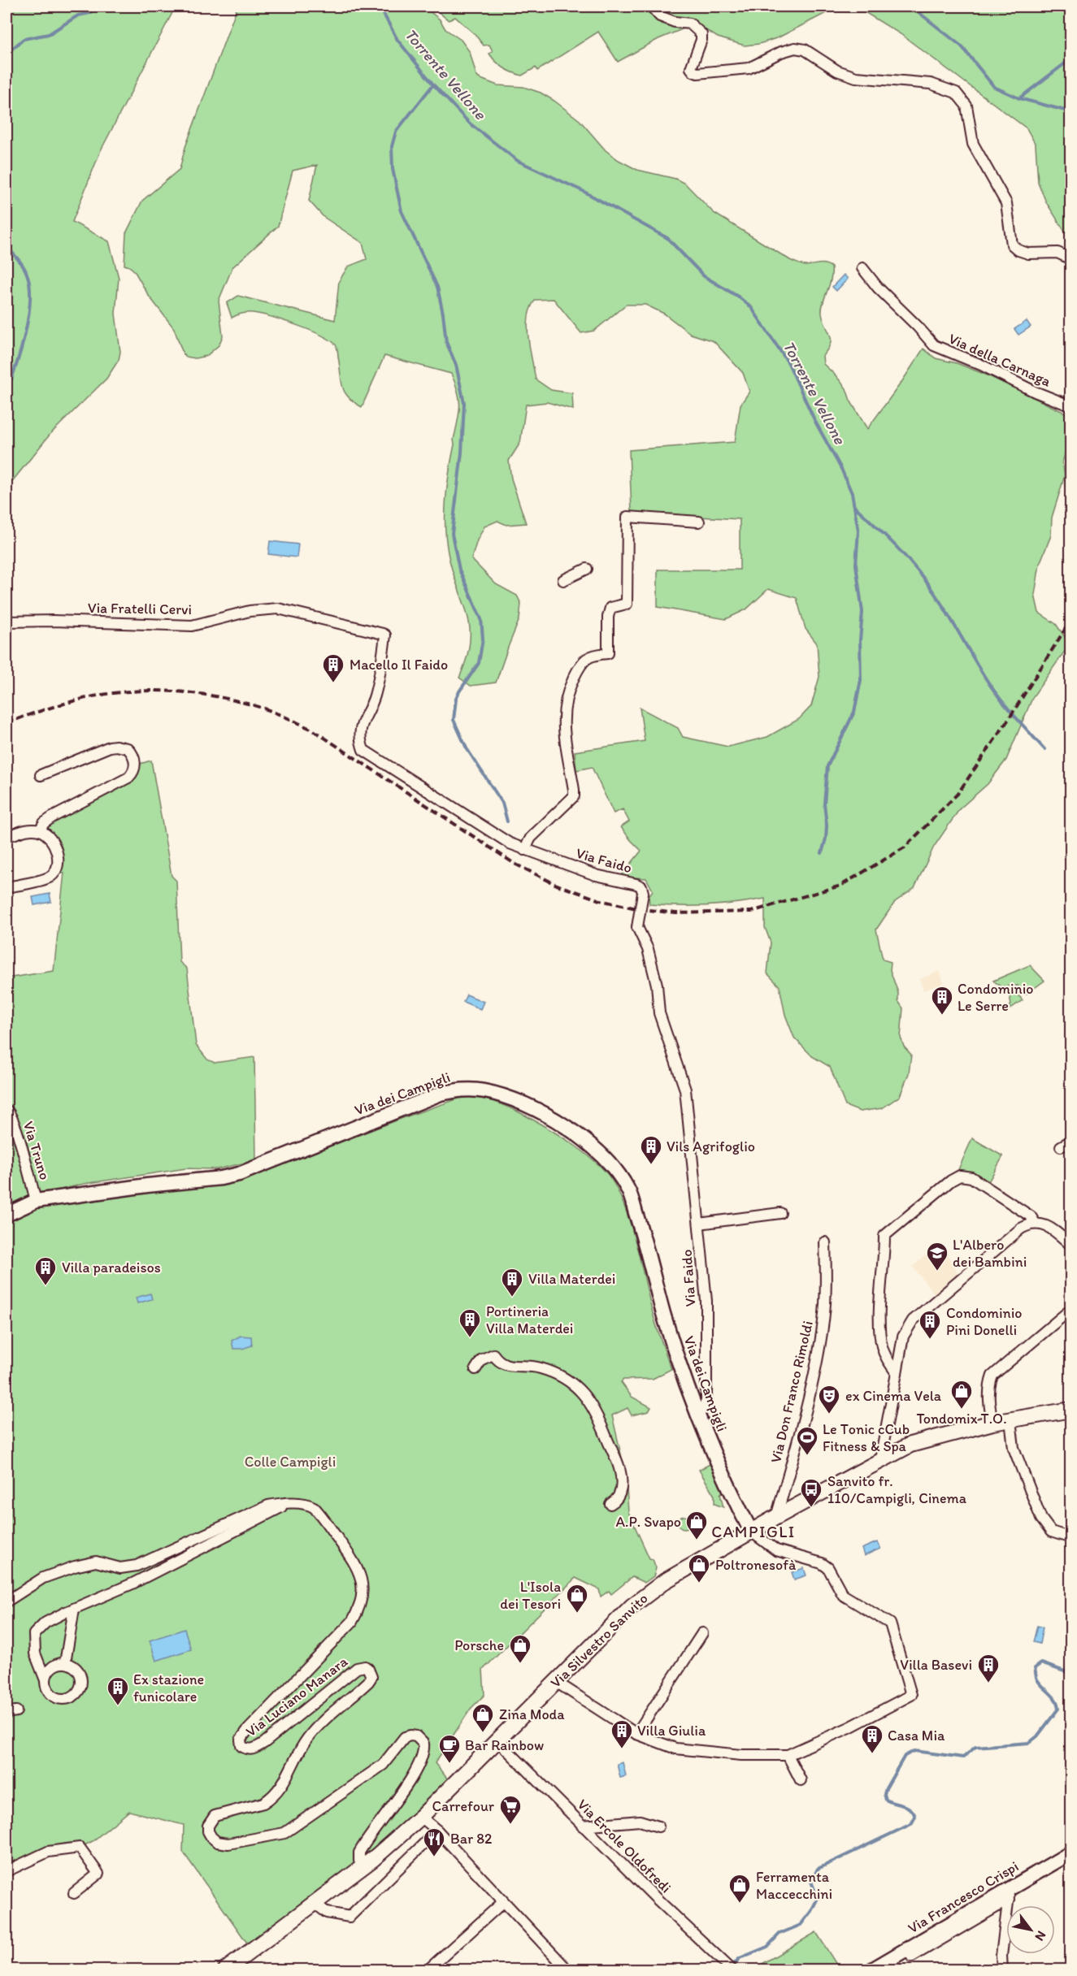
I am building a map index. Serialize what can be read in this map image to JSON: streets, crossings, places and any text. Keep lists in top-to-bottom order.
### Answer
{
  "streets": {
    "main road": ["Via Silvestro Sanvito"],
    "street": [
      "Via della Carnaga",
      "Via Fratelli Cervi",
      "Via Faido",
      "Via dei Campigli",
      "Via Truno",
      "Via Don Franco Rimoldi",
      "Via Luciano Manara",
      "Via Ercole Oldofredi",
      "Via Francesco Crispi"
    ]
  },
  "crossings": [
    ["Via Fratelli Cervi", "Via Faido"],
    ["Via Faido", "Via dei Campigli"],
    ["Via dei Campigli", "Via Truno"],
    ["Via dei Campigli", "Via Silvestro Sanvito"],
    ["Via Don Franco Rimoldi", "Via Silvestro Sanvito"],
    ["Via Silvestro Sanvito", "Via Luciano Manara"],
    ["Via Silvestro Sanvito", "Via Ercole Oldofredi"]
  ],
  "districts": ["CAMPIGLI"],
  "water": ["Torrente Vellone"],
  "parks": ["Colle Campigli"],
  "places": {
    "building": [
      "Macello Il Faido",
      "Condominio Le Serre",
      "Vils Agrifoglio",
      "Villa paradeisos",
      "Villa Materdei",
      "Portineria Villa Materdei",
      "Condominio Pini Donelli",
      "Villa Basevi",
      "Ex stazione funicolare",
      "Villa Giulia",
      "Casa Mia"
    ],
    "school or university": ["L'Albero dei Bambini"],
    "shop": [
      "Tondomix T.O.",
      "A.P. Svapo",
      "Poltronesofà",
      "L'Isola dei Tesori",
      "Porsche",
      "Zina Moda",
      "Ferramenta Maccecchini"
    ],
    "theatre": ["ex Cinema Vela"],
    "sports": ["Le Tonic cCub Fitness & Spa"],
    "bus stop": ["Sanvito fr. 110/Campigli, Cinema"],
    "cafe": ["Bar Rainbow"],
    "supermarket": ["Carrefour"],
    "restaurant": ["Bar 82"]
  },
  "north": "bottom right"
}
